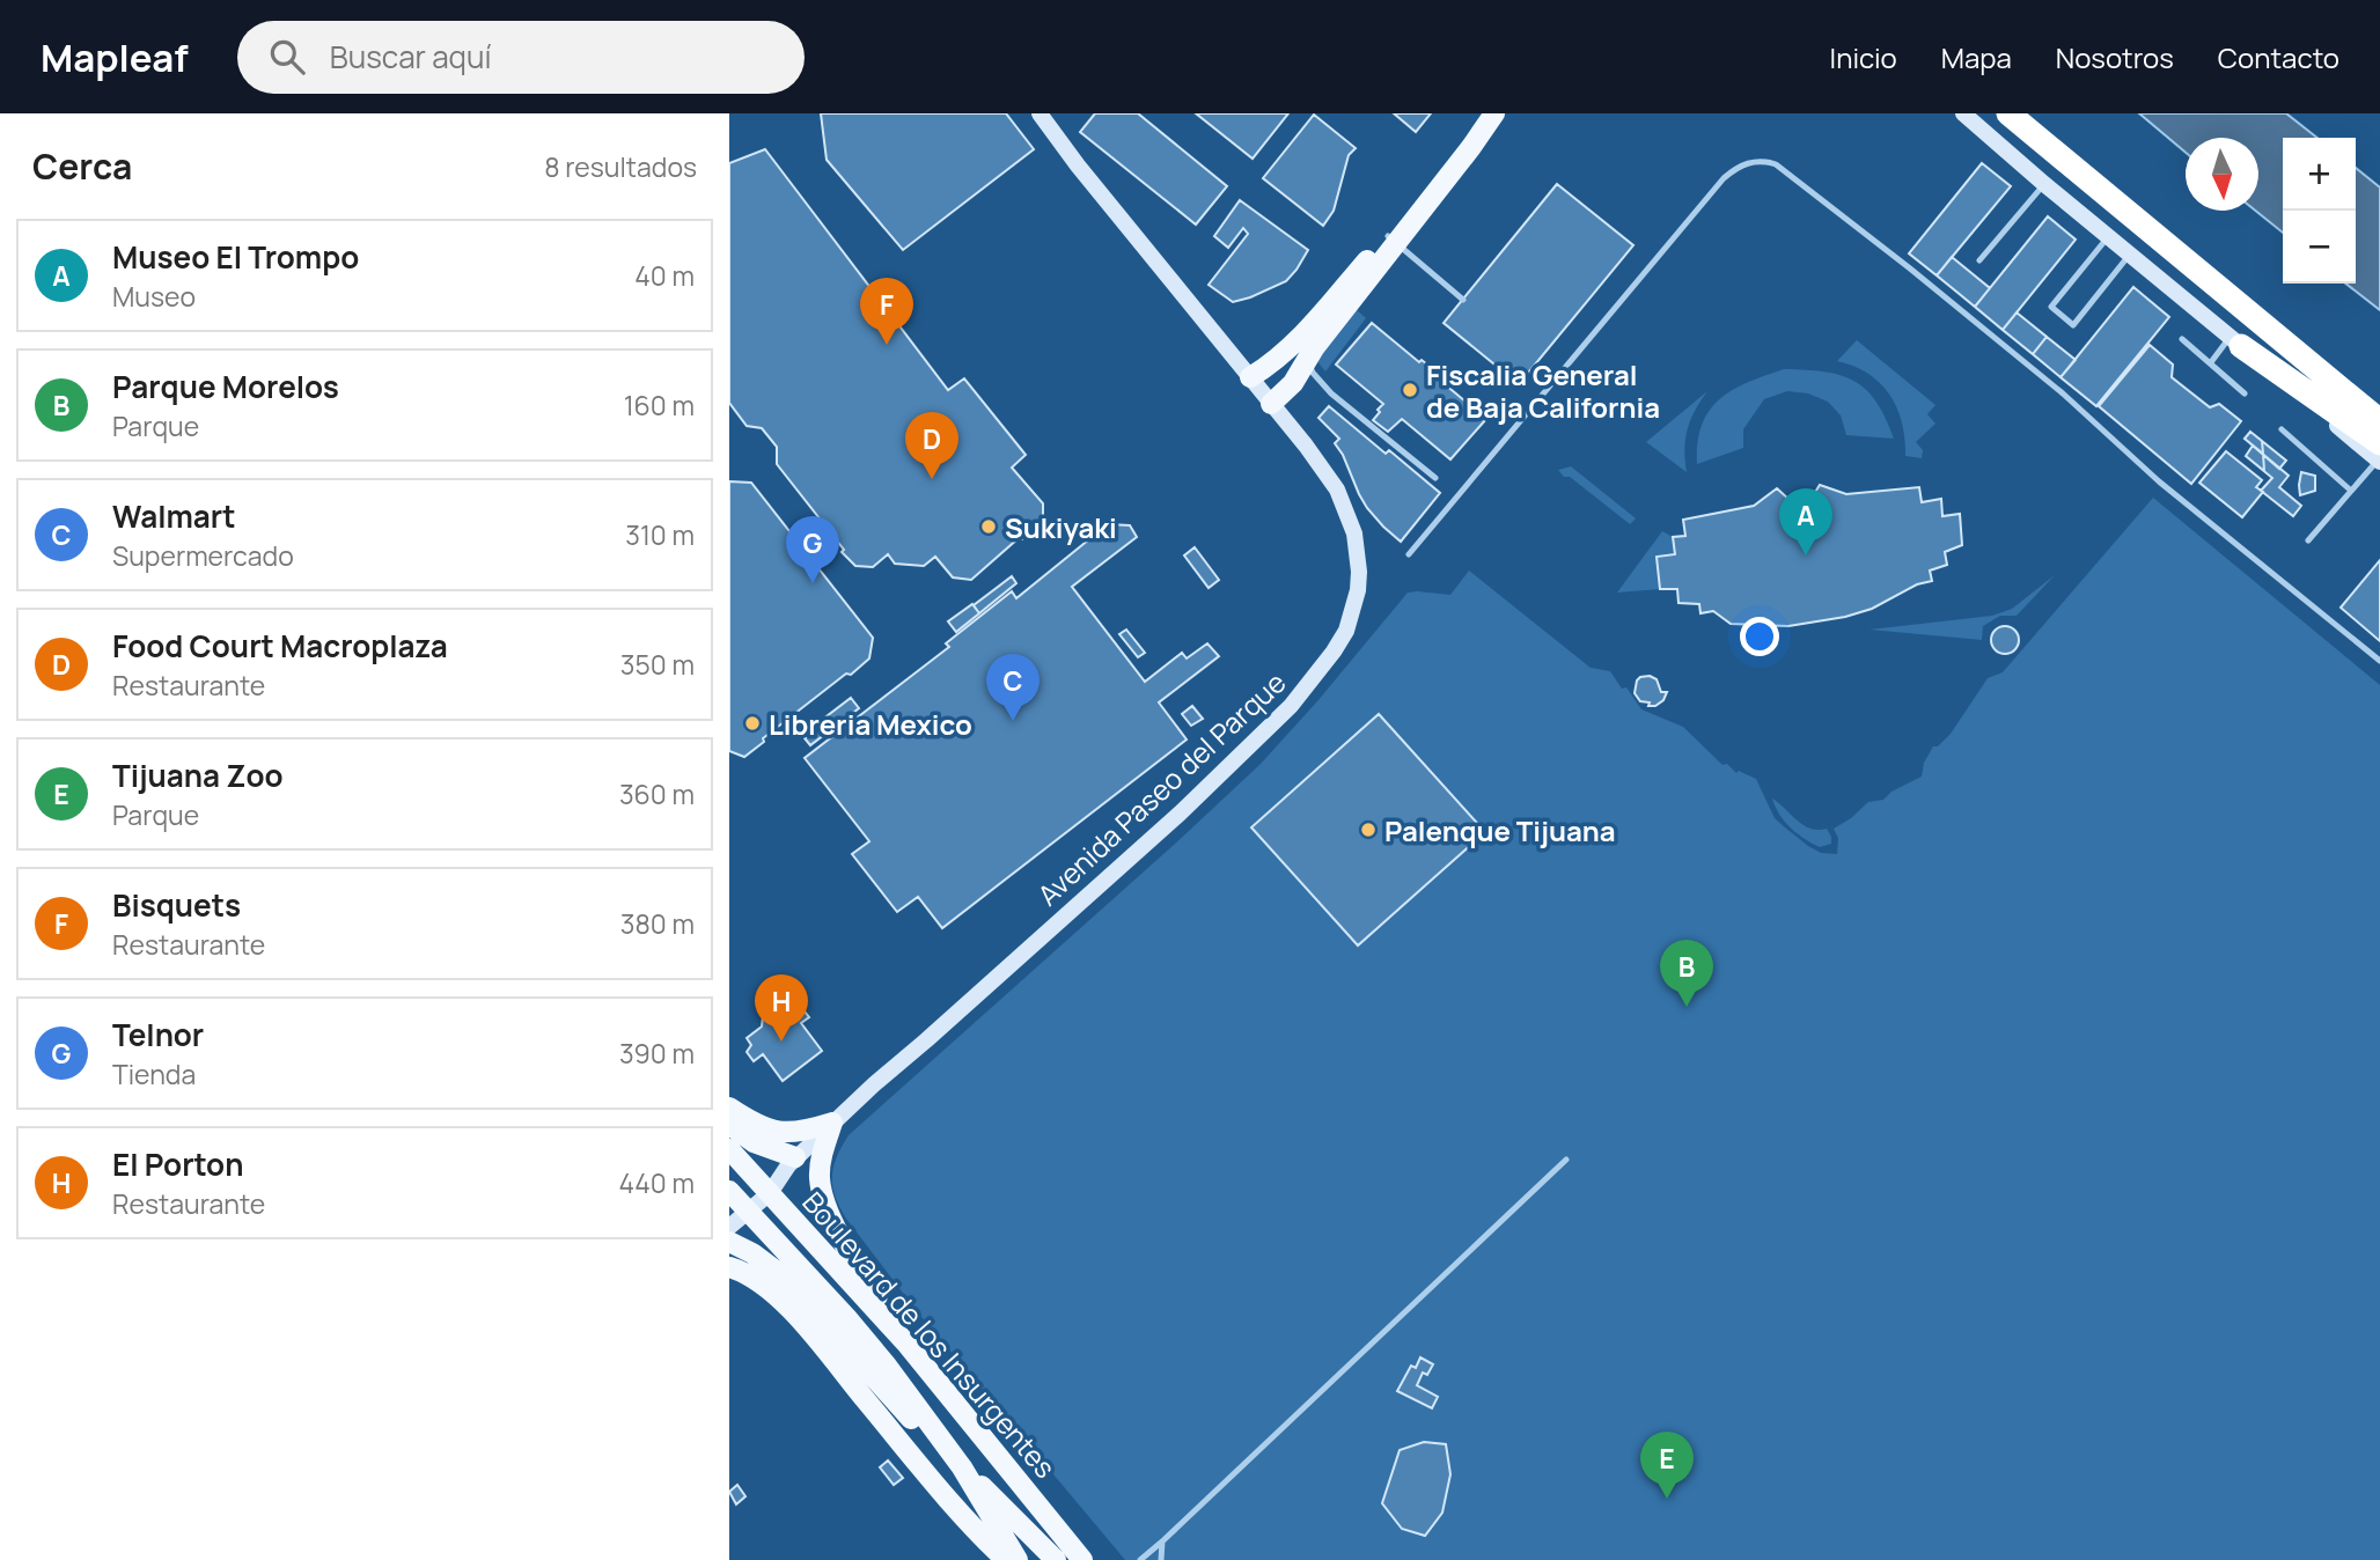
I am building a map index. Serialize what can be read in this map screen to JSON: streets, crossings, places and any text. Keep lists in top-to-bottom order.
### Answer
{
  "streets": {
    "main road": ["Avenida Paseo del Parque", "Boulevard de los Insurgentes"]
  },
  "crossings": [
    ["Avenida Paseo del Parque", "Boulevard de los Insurgentes"]
  ],
  "places": [
    "Fiscalia General de Baja California",
    "Sukiyaki",
    "Libreria Mexico",
    "Palenque Tijuana"
  ],
  "north": "bottom",
  "page": {
    "header": "Mapleaf",
    "search": "Buscar aquí",
    "nav": [
      "Inicio",
      "Mapa",
      "Nosotros",
      "Contacto"
    ],
    "heading": ["Cerca", "8 resultados"],
    "map_buttons": ["+", "−"],
    "list": [
      {
        "mark": "A",
        "name": "Museo El Trompo",
        "note": "Museo",
        "value": "40 m"
      },
      {
        "mark": "B",
        "name": "Parque Morelos",
        "note": "Parque",
        "value": "160 m"
      },
      {
        "mark": "C",
        "name": "Walmart",
        "note": "Supermercado",
        "value": "310 m"
      },
      {
        "mark": "D",
        "name": "Food Court Macroplaza",
        "note": "Restaurante",
        "value": "350 m"
      },
      {
        "mark": "E",
        "name": "Tijuana Zoo",
        "note": "Parque",
        "value": "360 m"
      },
      {
        "mark": "F",
        "name": "Bisquets",
        "note": "Restaurante",
        "value": "380 m"
      },
      {
        "mark": "G",
        "name": "Telnor",
        "note": "Tienda",
        "value": "390 m"
      },
      {
        "mark": "H",
        "name": "El Porton",
        "note": "Restaurante",
        "value": "440 m"
      }
    ],
    "pins": [
      "F",
      "D",
      "A",
      "G",
      "C",
      "B",
      "H",
      "E"
    ]
  }
}
